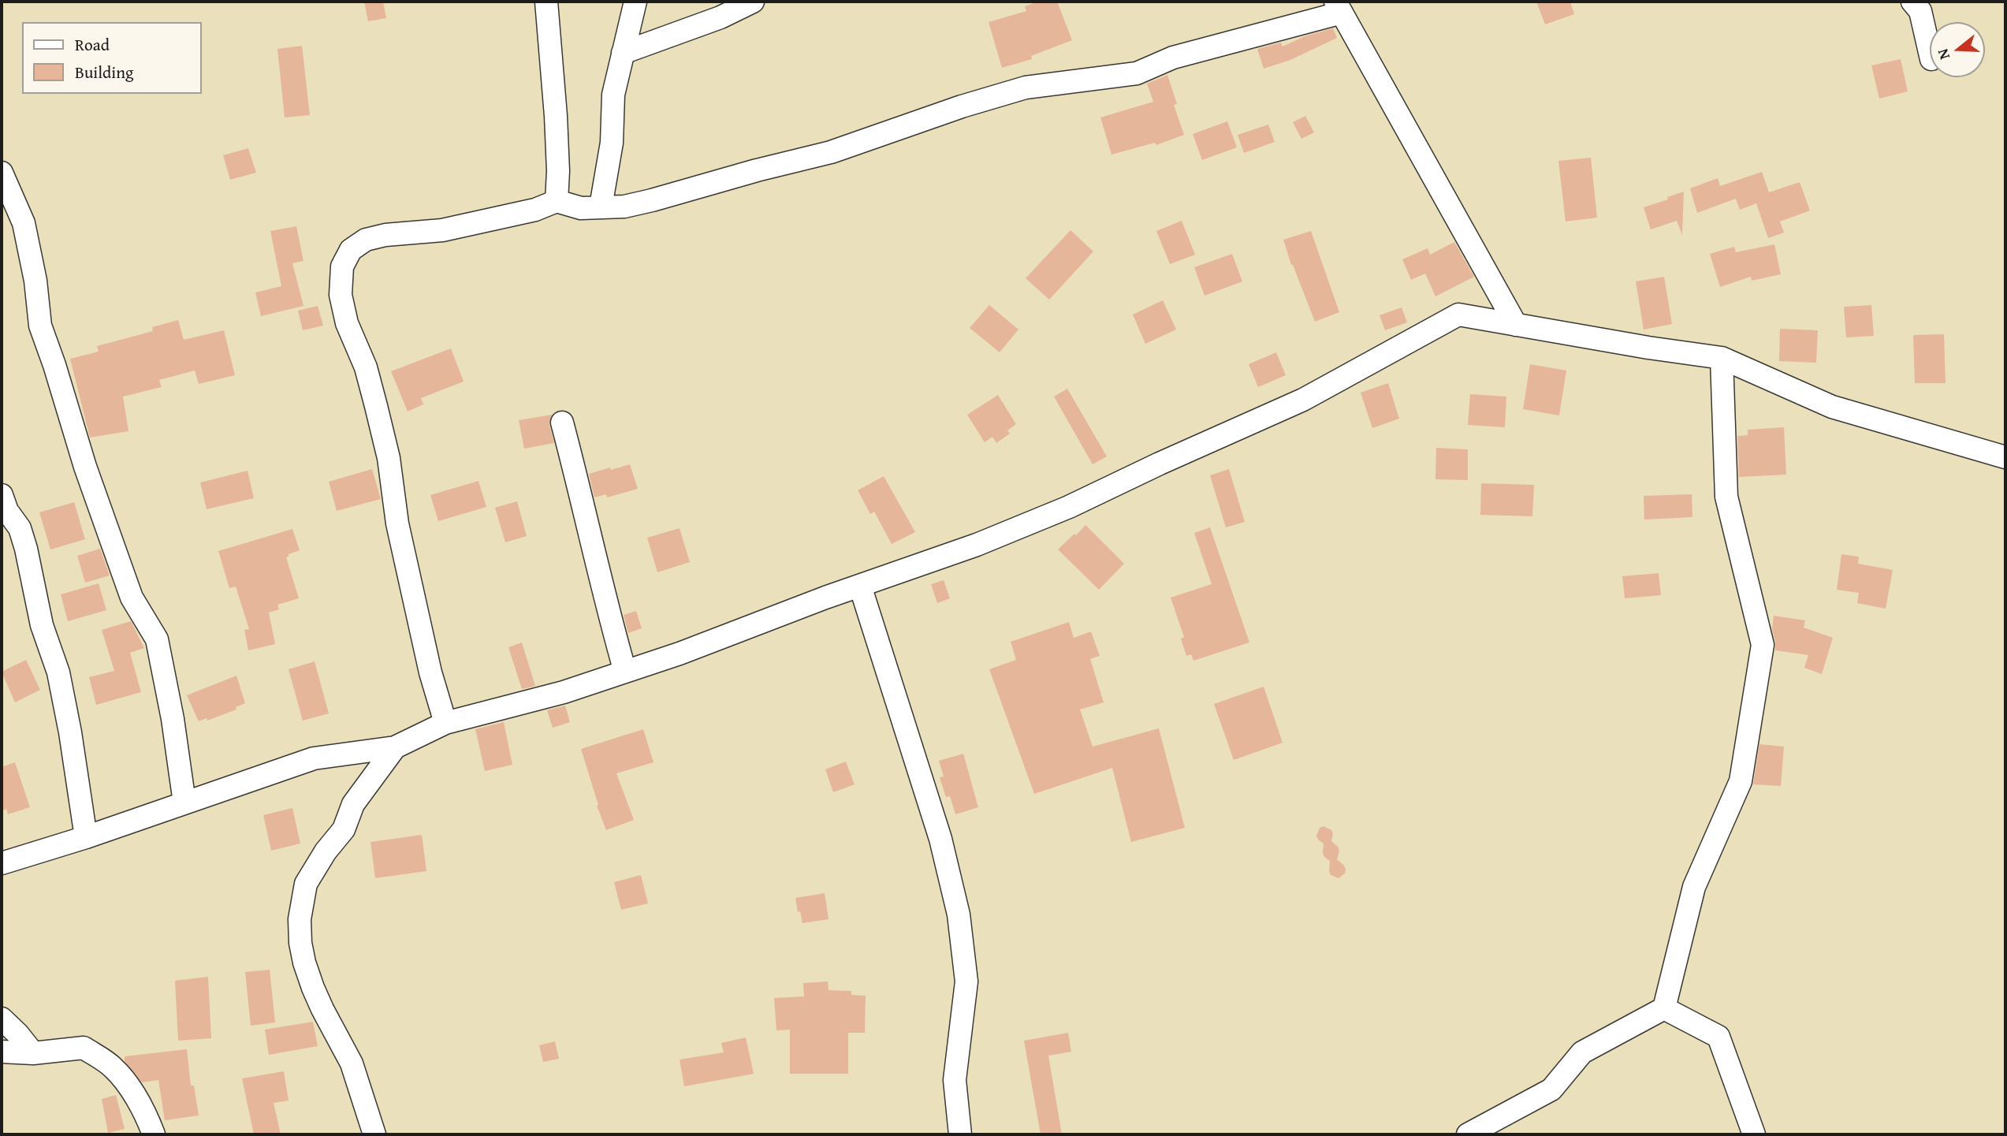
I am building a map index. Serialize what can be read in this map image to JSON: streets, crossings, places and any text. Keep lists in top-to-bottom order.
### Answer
{
  "legend": ["Road", "Building"],
  "north": "left"
}
